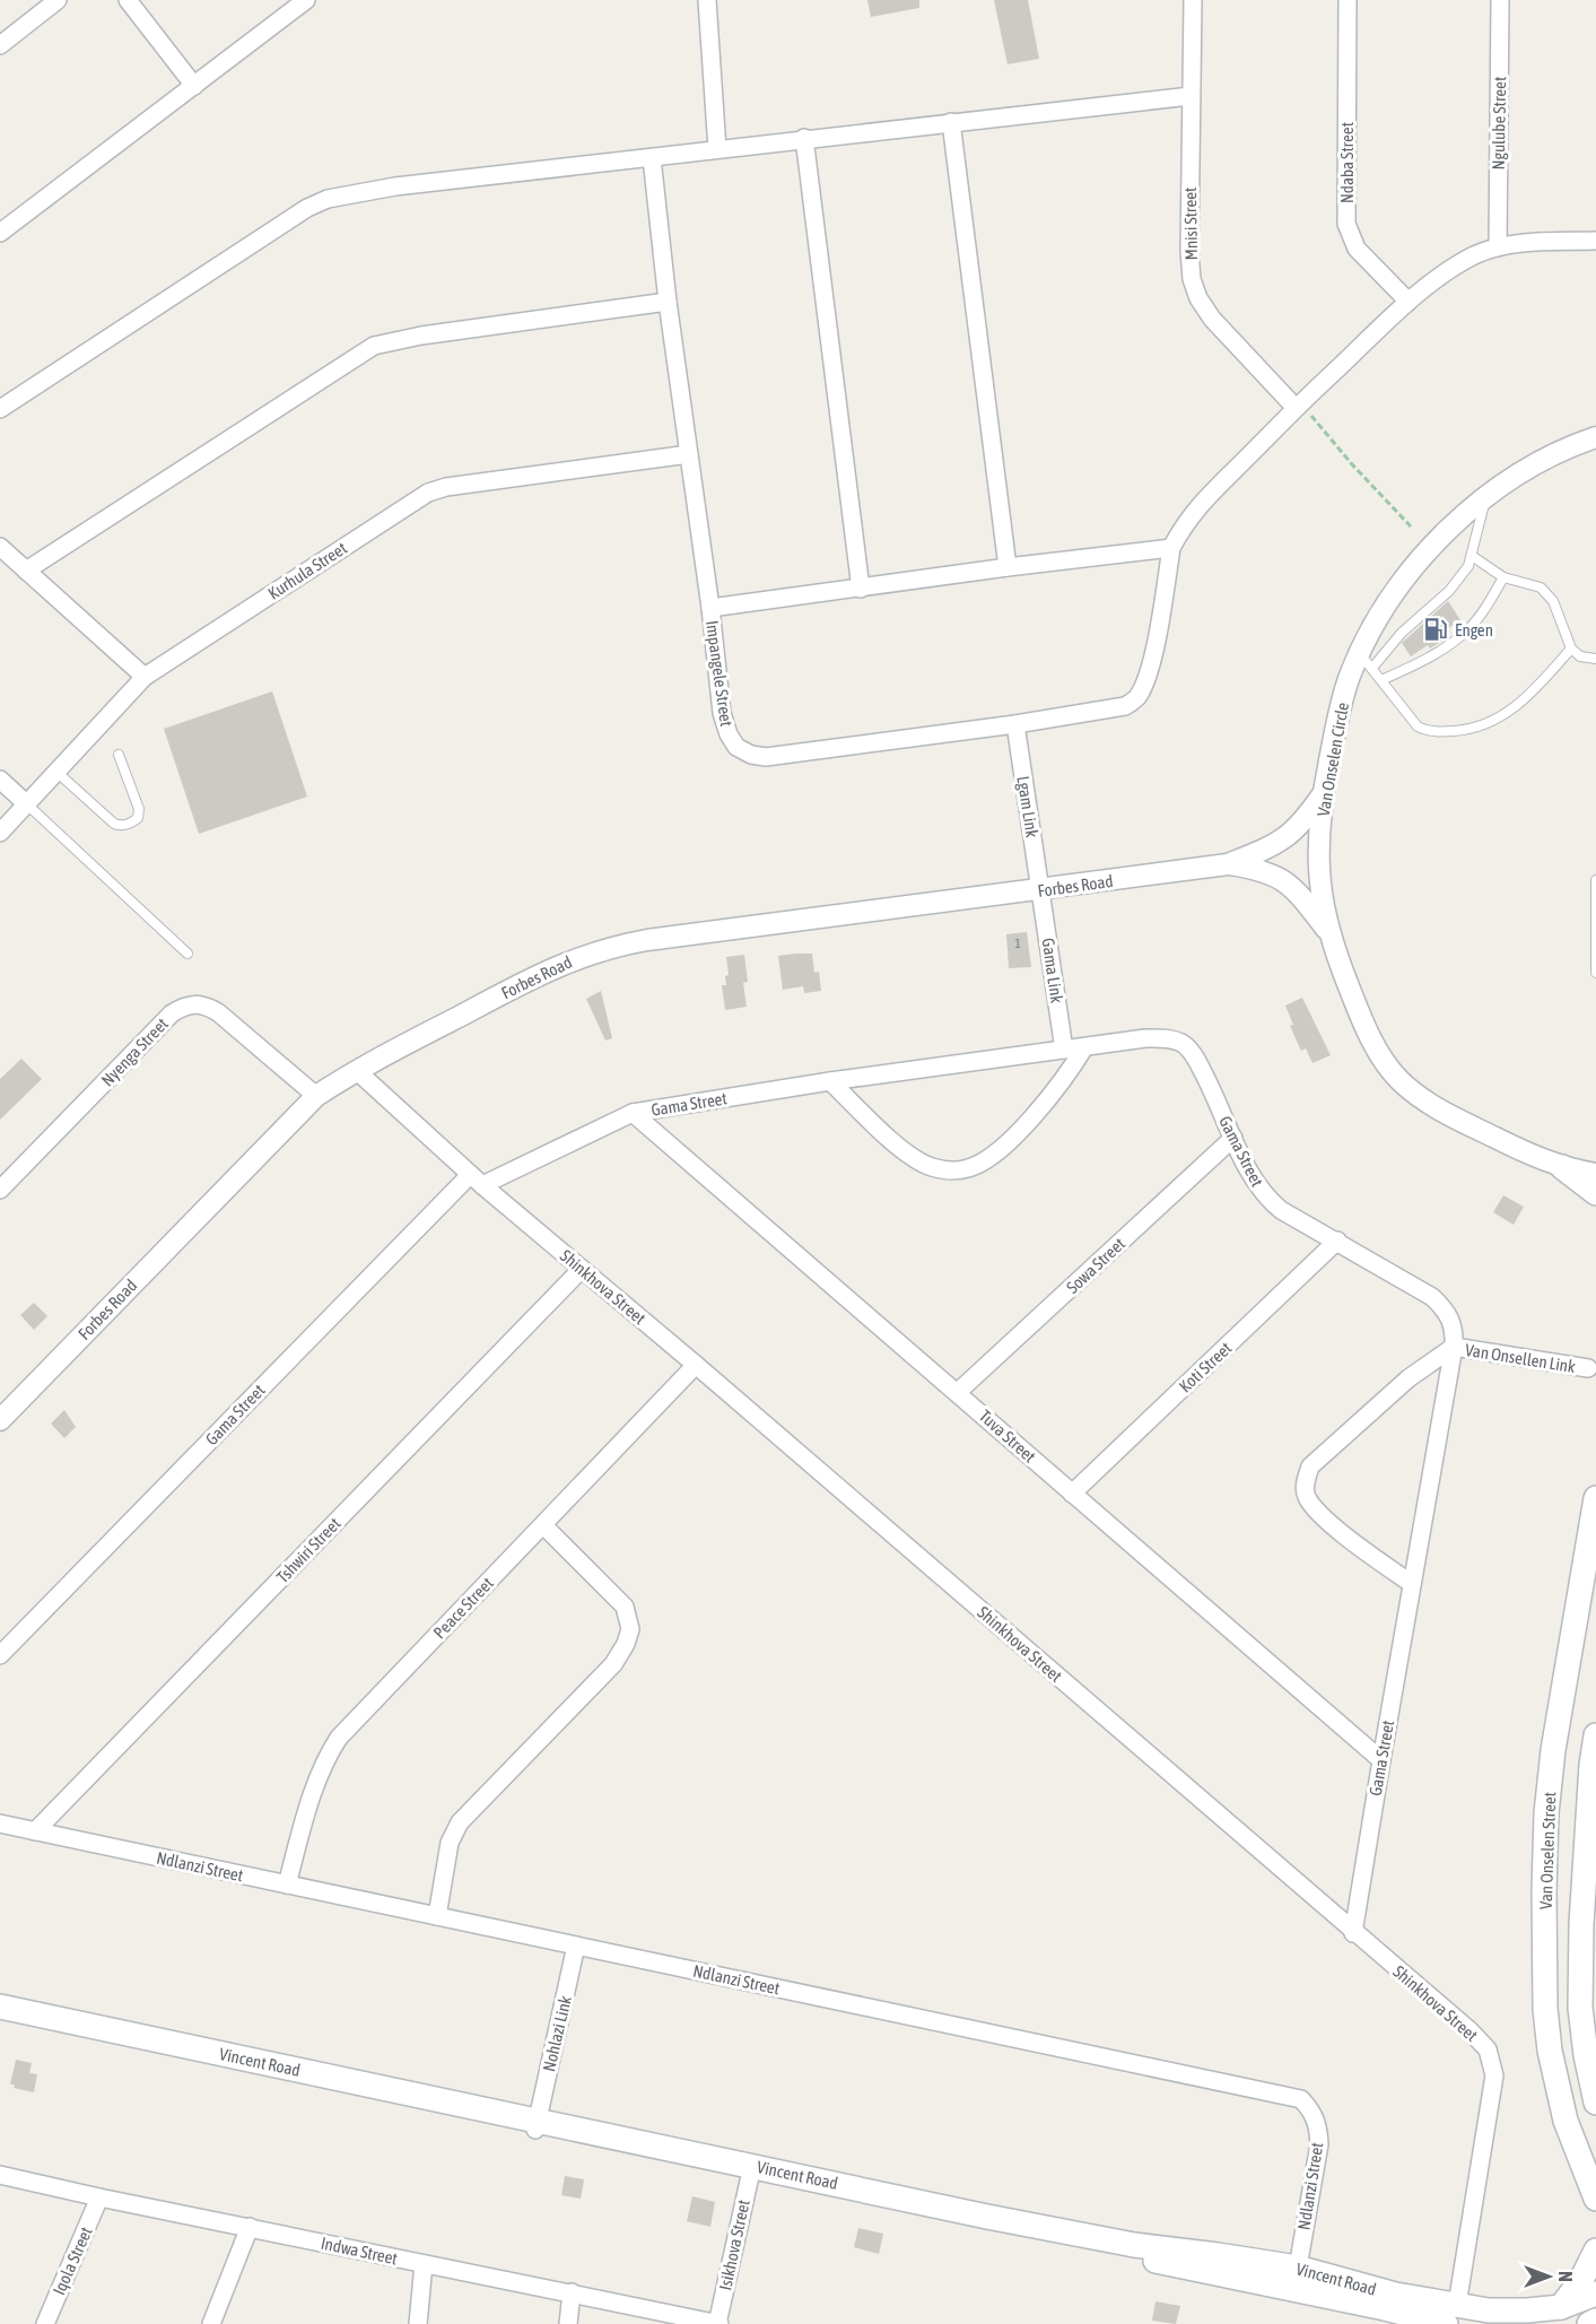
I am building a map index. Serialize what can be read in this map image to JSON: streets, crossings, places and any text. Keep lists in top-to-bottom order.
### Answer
{
  "streets": {
    "main road": ["Van Onselen Street", "Vincent Road"],
    "street": [
      "Ngulube Street",
      "Ndaba Street",
      "Mnisi Street",
      "Kurhula Street",
      "Impangele Street",
      "Van Onselen Circle",
      "Lgam Link",
      "Forbes Road",
      "Gama Link",
      "Nyenga Street",
      "Gama Street",
      "Sowa Street",
      "Shinkhova Street",
      "Van Onsellen Link",
      "Koti Street",
      "Tuva Street",
      "Tshwiri Street",
      "Peace Street",
      "Ndlanzi Street",
      "Nohlazi Link",
      "Isikhova Street",
      "Indwa Street",
      "Iqola Street"
    ]
  },
  "crossings": [
    ["Kurhula Street", "Impangele Street"],
    ["Impangele Street", "Lgam Link"],
    ["Van Onselen Circle", "Forbes Road"],
    ["Lgam Link", "Forbes Road"],
    ["Lgam Link", "Gama Link"],
    ["Forbes Road", "Gama Link"],
    ["Forbes Road", "Nyenga Street"],
    ["Forbes Road", "Shinkhova Street"],
    ["Gama Link", "Gama Street"],
    ["Gama Street", "Sowa Street"],
    ["Gama Street", "Shinkhova Street"],
    ["Gama Street", "Van Onsellen Link"],
    ["Gama Street", "Koti Street"],
    ["Gama Street", "Tuva Street"],
    ["Sowa Street", "Tuva Street"],
    ["Shinkhova Street", "Tshwiri Street"],
    ["Shinkhova Street", "Peace Street"],
    ["Shinkhova Street", "Vincent Road"],
    ["Koti Street", "Tuva Street"],
    ["Tshwiri Street", "Ndlanzi Street"],
    ["Peace Street", "Ndlanzi Street"],
    ["Ndlanzi Street", "Nohlazi Link"],
    ["Ndlanzi Street", "Vincent Road"],
    ["Nohlazi Link", "Vincent Road"],
    ["Vincent Road", "Isikhova Street"],
    ["Isikhova Street", "Indwa Street"],
    ["Indwa Street", "Iqola Street"]
  ],
  "places": {
    "fuel station": ["Engen"]
  },
  "house_numbers": ["1"],
  "north": "right"
}
